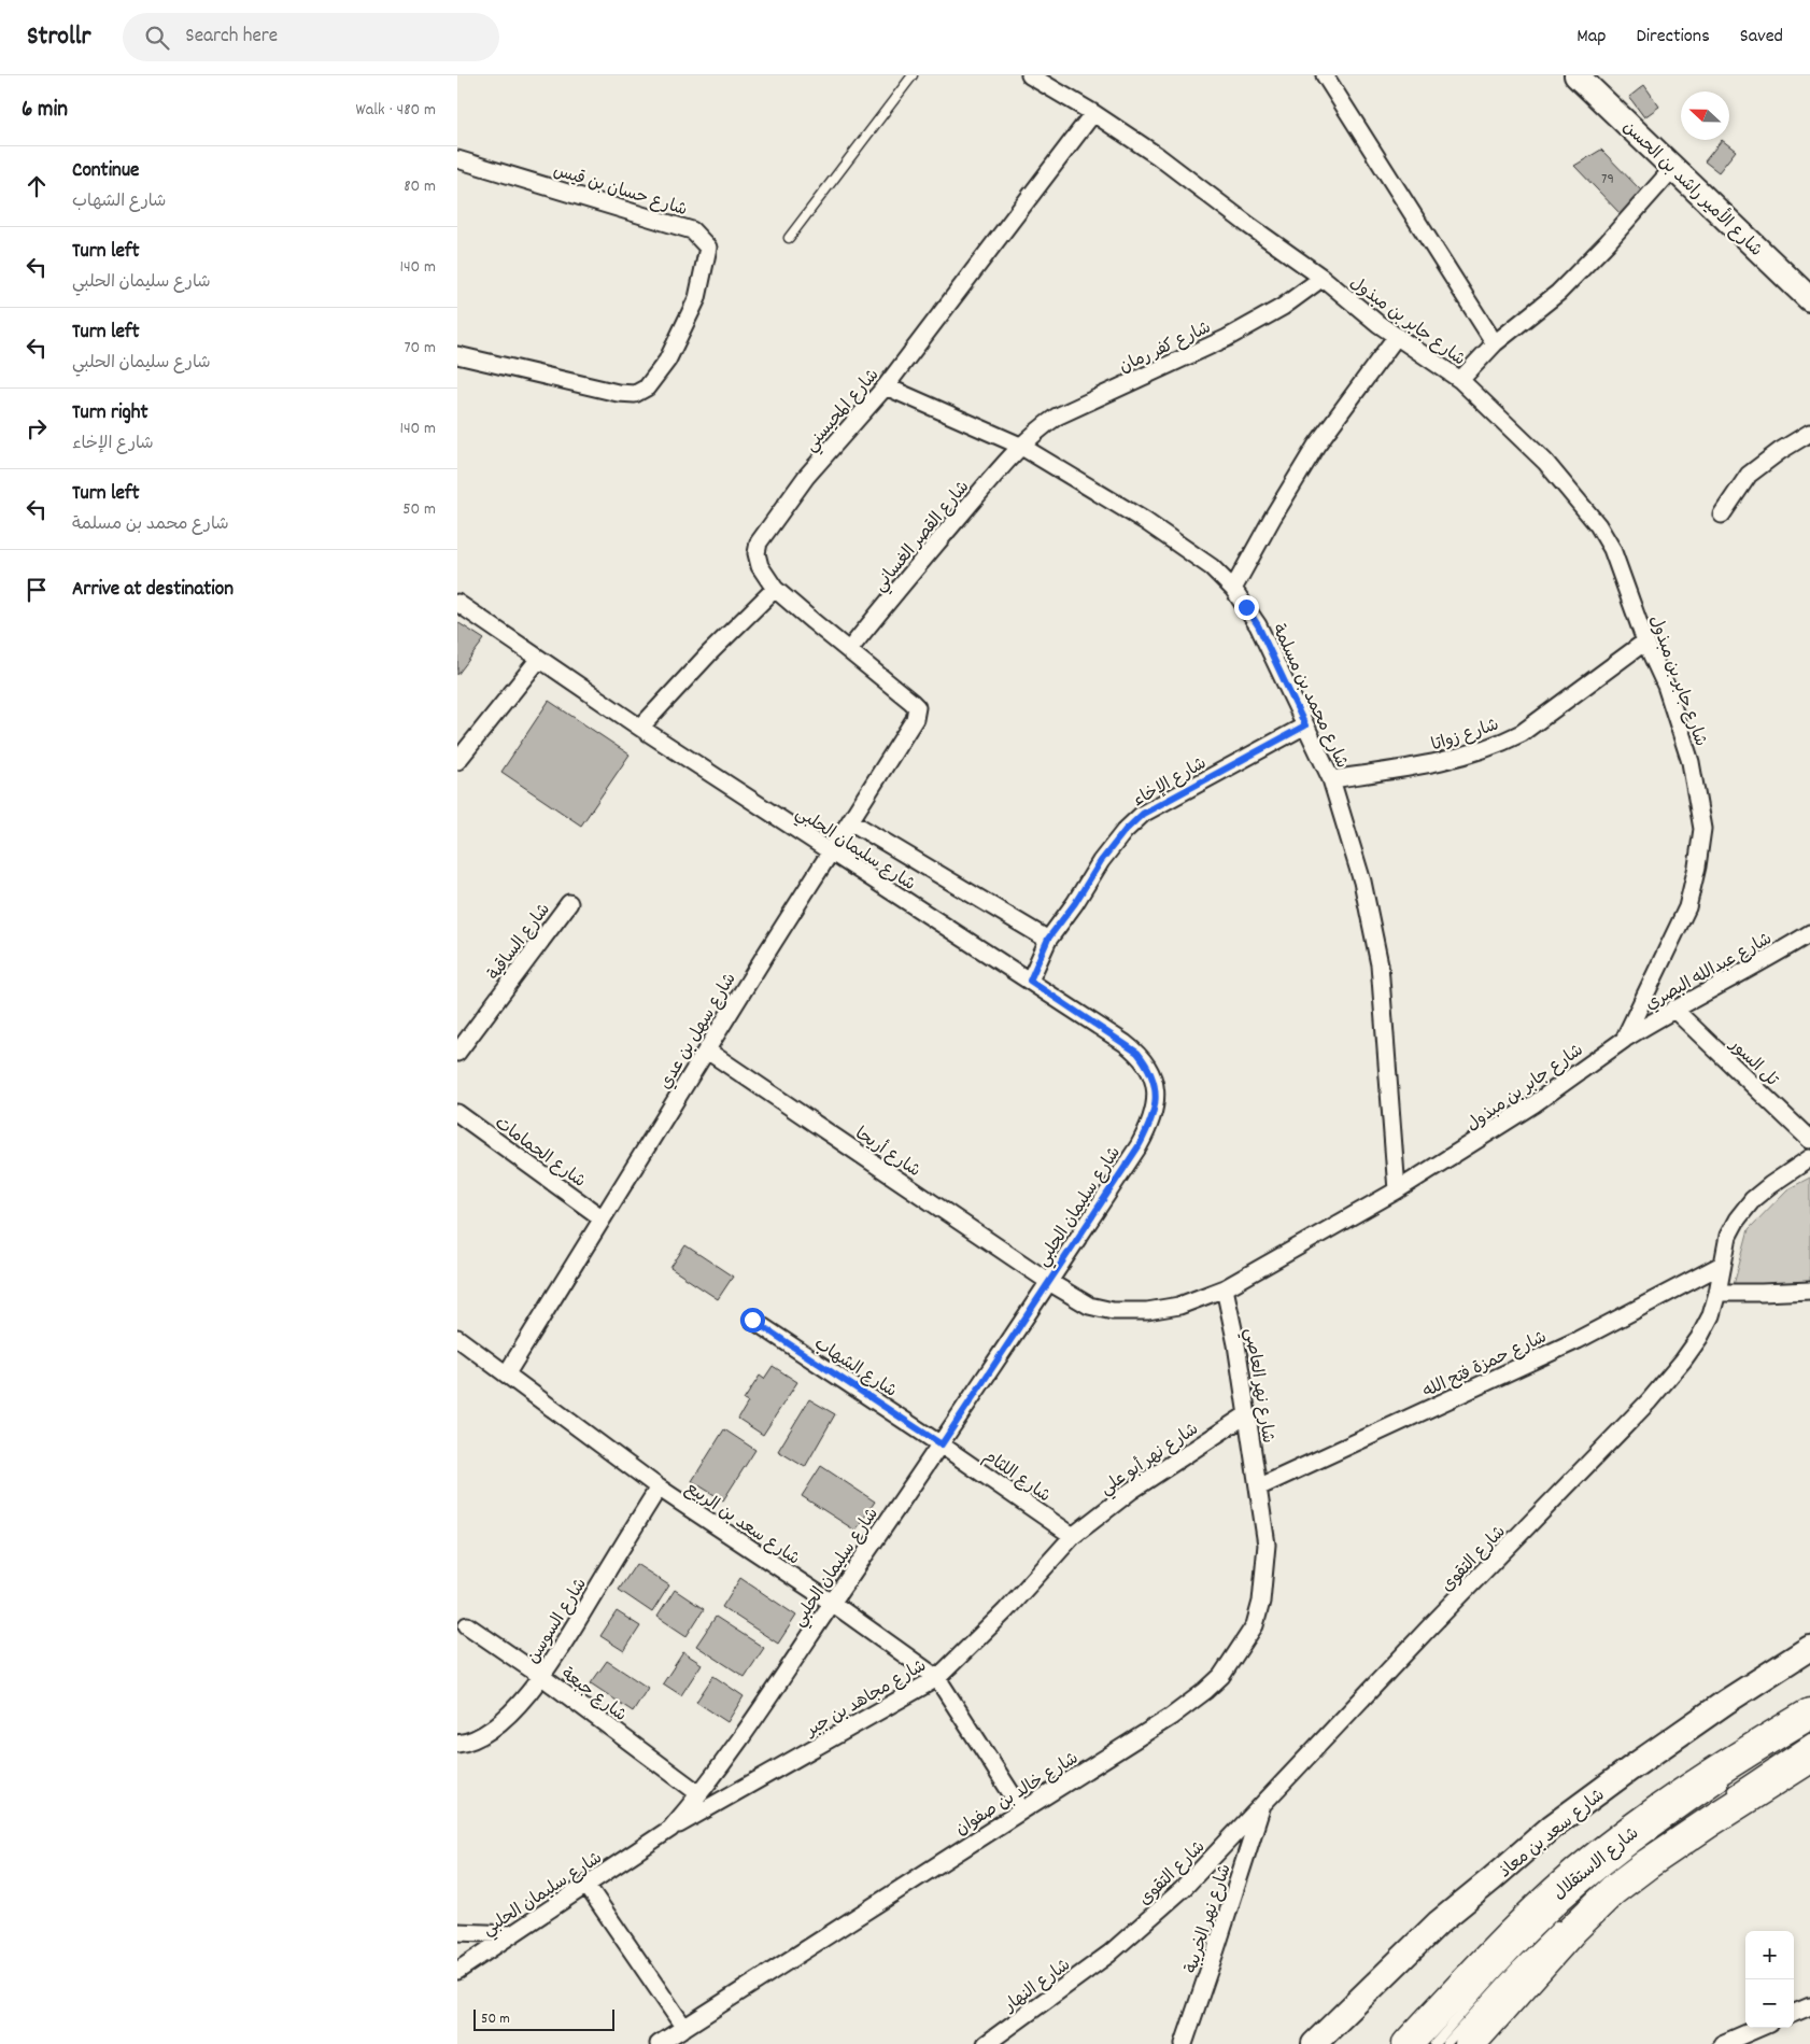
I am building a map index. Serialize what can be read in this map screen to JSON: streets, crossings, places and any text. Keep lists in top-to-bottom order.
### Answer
{
  "streets": {
    "highway": ["شارع الاستقلال"],
    "street": [
      "شارع الأمير راشد بن الحسن",
      "شارع حسان بن قيس",
      "شارع جابر بن مبذول",
      "شارع كفر رمان",
      "شارع المحيسني",
      "شارع القصر الغساني",
      "شارع محمد بن مسلمة",
      "شارع زواتا",
      "شارع الإخاء",
      "شارع سليمان الحلبي",
      "شارع الساقية",
      "شارع عبدالله البصري",
      "شارع سهل بن عدي",
      "تل السور",
      "شارع الحمامات",
      "شارع أريحا",
      "شارع حمزة فتح الله",
      "شارع الشهاب",
      "شارع نهر العاصي",
      "شارع نهر أبو علي",
      "شارع اللثام",
      "شارع سعد بن الربيع",
      "شارع التقوى",
      "شارع السوسن",
      "شارع جبعة",
      "شارع مجاهد بن جبر",
      "شارع خالد بن صفوان",
      "شارع سعد بن معاذ",
      "شارع نهر الخريبة",
      "شارع النهار"
    ]
  },
  "crossings": [
    ["شارع جابر بن مبذول", "شارع كفر رمان"],
    ["شارع جابر بن مبذول", "شارع المحيسني"],
    ["شارع جابر بن مبذول", "شارع محمد بن مسلمة"],
    ["شارع جابر بن مبذول", "شارع زواتا"],
    ["شارع جابر بن مبذول", "شارع سليمان الحلبي"],
    ["شارع جابر بن مبذول", "شارع عبدالله البصري"],
    ["شارع جابر بن مبذول", "شارع أريحا"],
    ["شارع جابر بن مبذول", "شارع نهر العاصي"],
    ["شارع كفر رمان", "شارع القصر الغساني"],
    ["شارع كفر رمان", "شارع محمد بن مسلمة"],
    ["شارع المحيسني", "شارع القصر الغساني"],
    ["شارع المحيسني", "شارع محمد بن مسلمة"],
    ["شارع المحيسني", "شارع سهل بن عدي"],
    ["شارع القصر الغساني", "شارع محمد بن مسلمة"],
    ["شارع محمد بن مسلمة", "شارع زواتا"],
    ["شارع محمد بن مسلمة", "شارع الإخاء"],
    ["شارع الإخاء", "شارع سليمان الحلبي"],
    ["شارع سليمان الحلبي", "شارع سهل بن عدي"],
    ["شارع سليمان الحلبي", "شارع أريحا"],
    ["شارع سليمان الحلبي", "شارع الشهاب"],
    ["شارع سليمان الحلبي", "شارع اللثام"],
    ["شارع سليمان الحلبي", "شارع سعد بن الربيع"],
    ["شارع سليمان الحلبي", "شارع جبعة"],
    ["شارع سليمان الحلبي", "شارع مجاهد بن جبر"],
    ["شارع عبدالله البصري", "تل السور"],
    ["شارع سهل بن عدي", "شارع الحمامات"],
    ["شارع سهل بن عدي", "شارع أريحا"],
    ["شارع سهل بن عدي", "شارع سعد بن الربيع"],
    ["شارع حمزة فتح الله", "شارع نهر العاصي"],
    ["شارع حمزة فتح الله", "شارع التقوى"],
    ["شارع حمزة فتح الله", "شارع خالد بن صفوان"],
    ["شارع الشهاب", "شارع اللثام"],
    ["شارع نهر العاصي", "شارع نهر أبو علي"],
    ["شارع نهر العاصي", "شارع خالد بن صفوان"],
    ["شارع نهر أبو علي", "شارع اللثام"],
    ["شارع نهر أبو علي", "شارع مجاهد بن جبر"],
    ["شارع اللثام", "شارع مجاهد بن جبر"],
    ["شارع سعد بن الربيع", "شارع السوسن"],
    ["شارع سعد بن الربيع", "شارع مجاهد بن جبر"],
    ["شارع سعد بن الربيع", "شارع خالد بن صفوان"],
    ["شارع التقوى", "شارع نهر الخريبة"],
    ["شارع التقوى", "شارع النهار"],
    ["شارع السوسن", "شارع جبعة"]
  ],
  "house_numbers": ["79"],
  "scale_bar": "50 m",
  "north": "left",
  "page": {
    "header": "Strollr",
    "search": "Search here",
    "nav": ["Map", "Directions", "Saved"],
    "heading": ["6 min", "Walk · 480 m"],
    "list": [
      ["Continue", "شارع الشهاب", "80 m"],
      ["Turn left", "شارع سليمان الحلبي", "140 m"],
      ["Turn left", "شارع سليمان الحلبي", "70 m"],
      ["Turn right", "شارع الإخاء", "140 m"],
      ["Turn left", "شارع محمد بن مسلمة", "50 m"],
      "Arrive at destination"
    ],
    "map_buttons": ["+", "−"],
    "scale": "50 m"
  }
}
